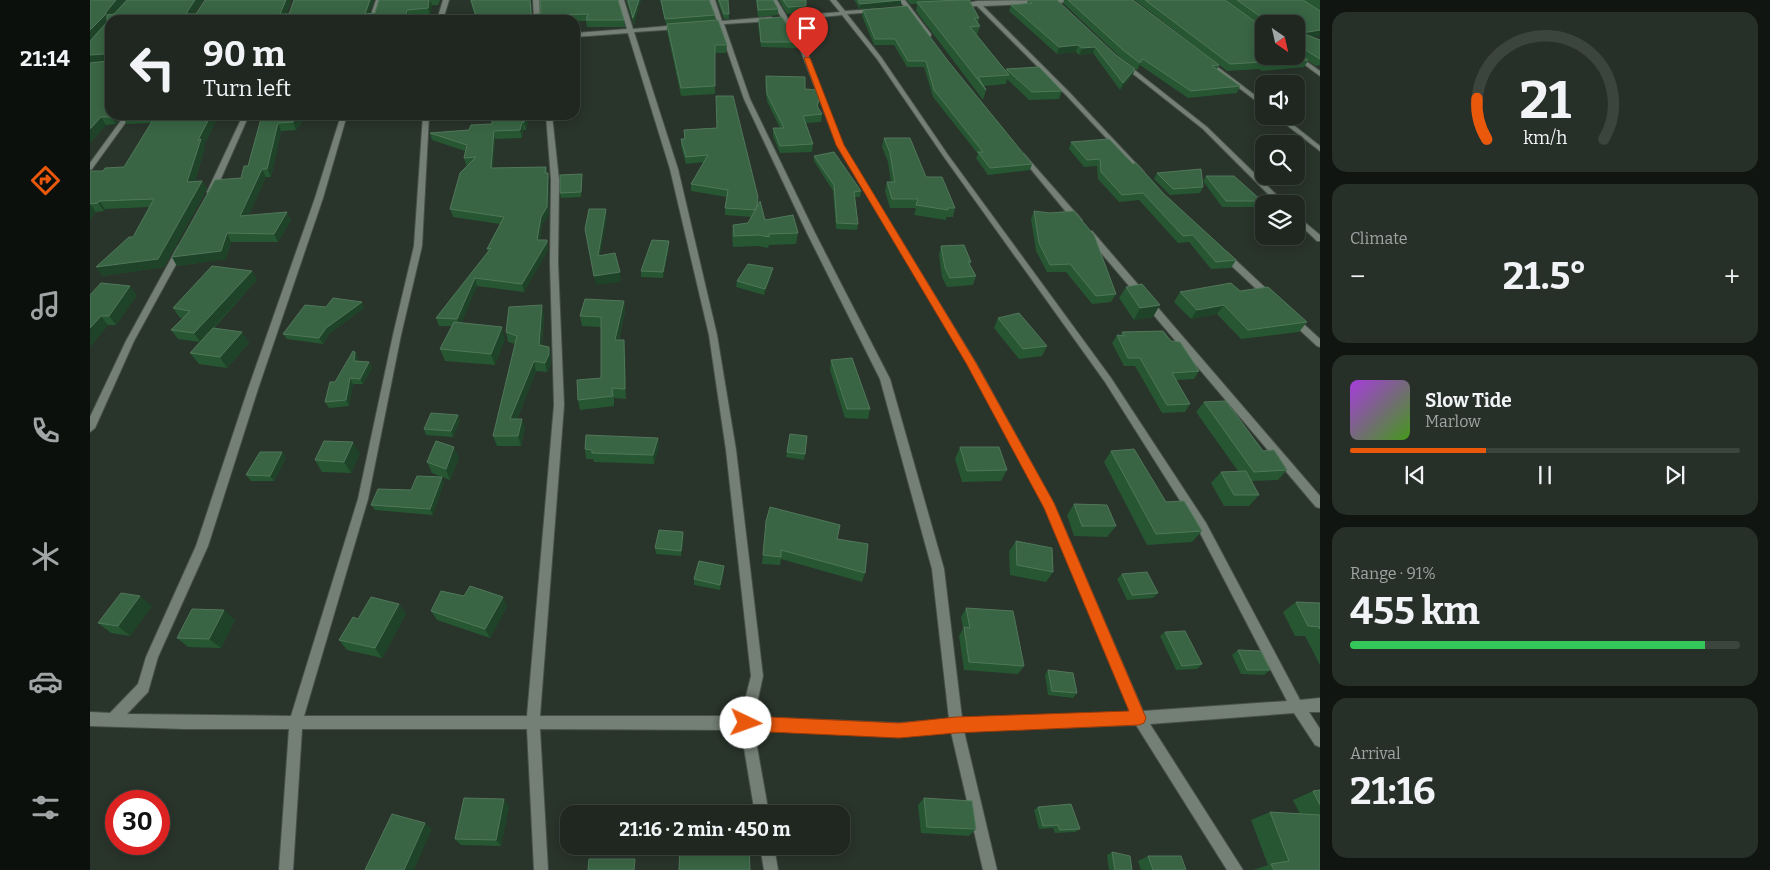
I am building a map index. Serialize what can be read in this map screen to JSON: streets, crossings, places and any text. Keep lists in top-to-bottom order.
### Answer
{
  "north": "bottom right",
  "page": {
    "tabs": "21:14",
    "turn": ["90 m", "Turn left"],
    "tile": [
      "Climate",
      ["Range · 91%", "455 km"],
      ["Arrival", "21:16"]
    ],
    "heat": ["−", "21.5°", "+"],
    "song": ["Slow Tide", "Marlow"],
    "limit": "30",
    "trip": "21:16 · 2 min · 450 m",
    "gauge": ["21", "km/h"]
  }
}
